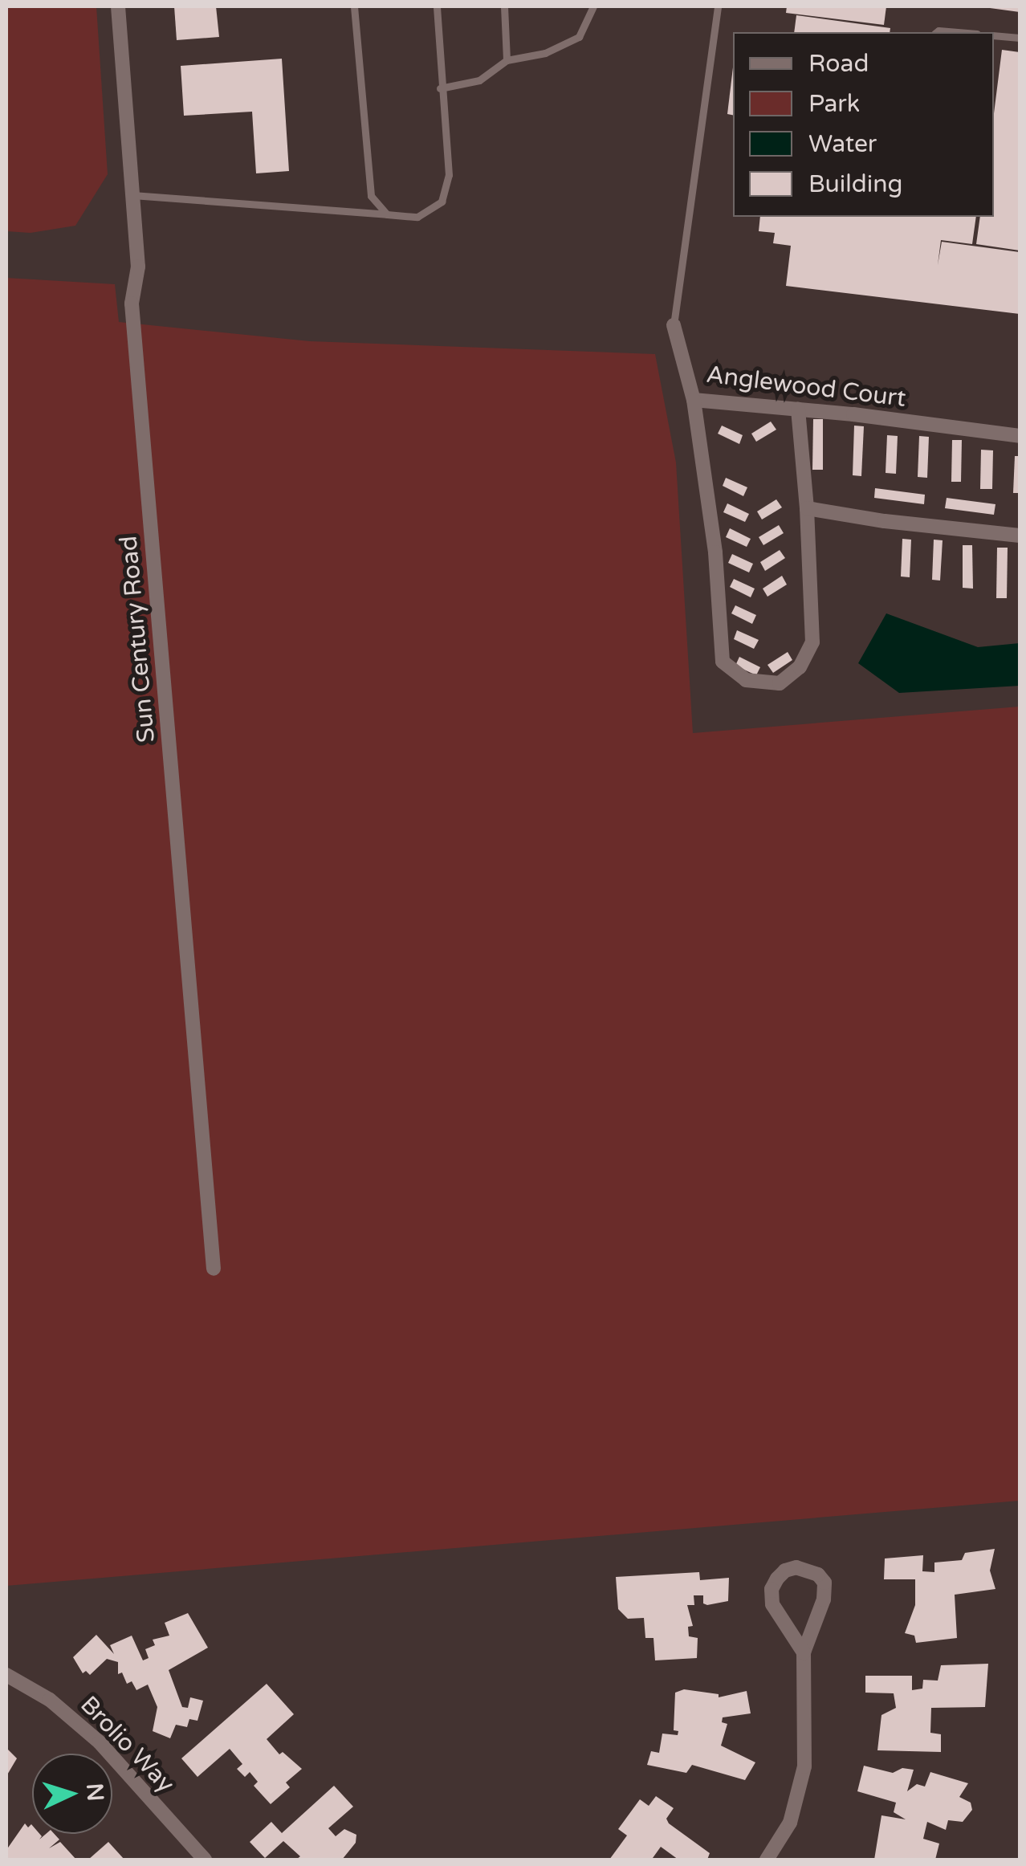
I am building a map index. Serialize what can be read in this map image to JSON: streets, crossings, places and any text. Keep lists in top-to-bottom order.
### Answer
{
  "streets": {
    "street": ["Anglewood Court", "Sun Century Road", "Brolio Way"]
  },
  "legend": [
    "Road",
    "Park",
    "Water",
    "Building"
  ],
  "north": "right"
}
